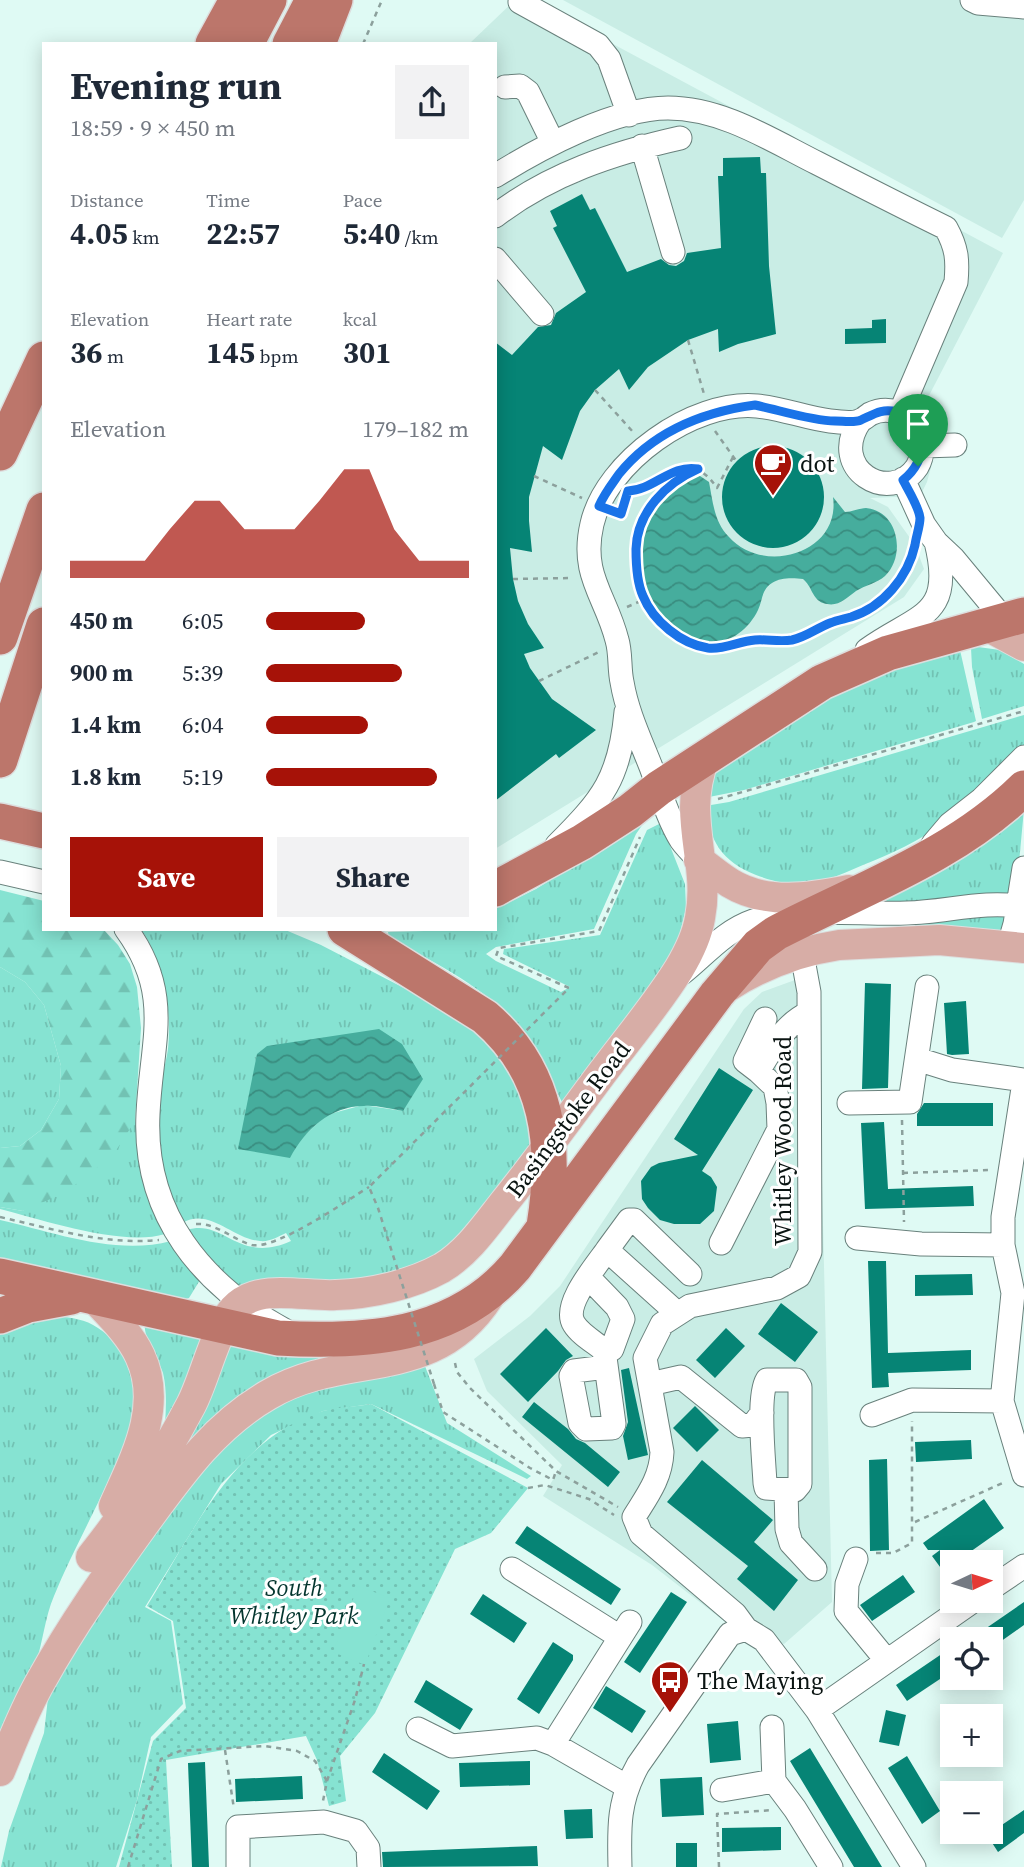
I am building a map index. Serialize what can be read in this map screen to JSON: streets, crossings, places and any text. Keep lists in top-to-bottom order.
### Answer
{
  "streets": {
    "highway": ["Basingstoke Road"],
    "street": ["Whitley Wood Road"]
  },
  "crossings": [
    ["Basingstoke Road", "Whitley Wood Road"]
  ],
  "parks": ["South Whitley Park"],
  "places": {
    "cafe": ["dot"],
    "bus stop": ["The Maying"]
  },
  "north": "right",
  "page": {
    "heading": ["Evening run", "18:59 · 9 × 450 m"],
    "stats": [
      ["Distance", "4.05 km"],
      ["Time", "22:57"],
      ["Pace", "5:40 /km"],
      ["Elevation", "36 m"],
      ["Heart rate", "145 bpm"],
      ["kcal", "301"]
    ],
    "chart": ["Elevation", "179–182 m"],
    "list": [
      {
        "name": "450 m",
        "note": "6:05"
      },
      {
        "name": "900 m",
        "note": "5:39"
      },
      {
        "name": "1.4 km",
        "note": "6:04"
      },
      {
        "name": "1.8 km",
        "note": "5:19"
      }
    ],
    "buttons": ["Save", "Share"],
    "map_buttons": ["+", "−"]
  }
}
